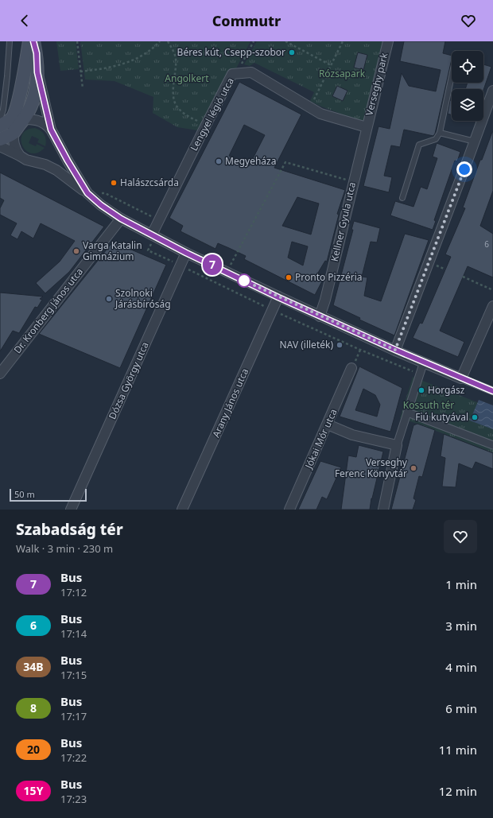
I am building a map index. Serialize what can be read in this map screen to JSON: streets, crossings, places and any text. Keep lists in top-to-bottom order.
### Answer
{
  "streets": {
    "street": [
      "Verseghy park",
      "Lengyel légió utca",
      "Kellner Gyula utca",
      "Dr. Kronberg János utca",
      "Dózsa György utca",
      "Arany János utca",
      "Jókai Mór utca"
    ]
  },
  "crossings": [
    ["Verseghy park", "Lengyel légió utca"],
    ["Verseghy park", "Kellner Gyula utca"],
    ["Lengyel légió utca", "Kellner Gyula utca"]
  ],
  "parks": ["Rózsapark", "Angolkert", "Kossuth tér"],
  "places": [
    "Béres kút, Csepp-szobor",
    "Megyeháza",
    "Halászcsárda",
    "Varga Katalin Gimnázium",
    "Pronto Pizzéria",
    "Szolnoki Járásbíróság",
    "NAV (illeték)",
    "Horgász",
    "Fiú kutyával",
    "Verseghy Ferenc Könyvtár"
  ],
  "lines": ["bus line 7"],
  "house_numbers": ["6"],
  "scale_bar": "50 m",
  "page": {
    "header": "Commutr",
    "on_map": "7",
    "scale": "50 m",
    "heading": ["Szabadság tér", "Walk · 3 min · 230 m"],
    "list": [
      {
        "mark": "7",
        "name": "Bus",
        "note": "17:12",
        "value": "1 min"
      },
      {
        "mark": "6",
        "name": "Bus",
        "note": "17:14",
        "value": "3 min"
      },
      {
        "mark": "34B",
        "name": "Bus",
        "note": "17:15",
        "value": "4 min"
      },
      {
        "mark": "8",
        "name": "Bus",
        "note": "17:17",
        "value": "6 min"
      },
      {
        "mark": "20",
        "name": "Bus",
        "note": "17:22",
        "value": "11 min"
      },
      {
        "mark": "15Y",
        "name": "Bus",
        "note": "17:23",
        "value": "12 min"
      }
    ]
  }
}
